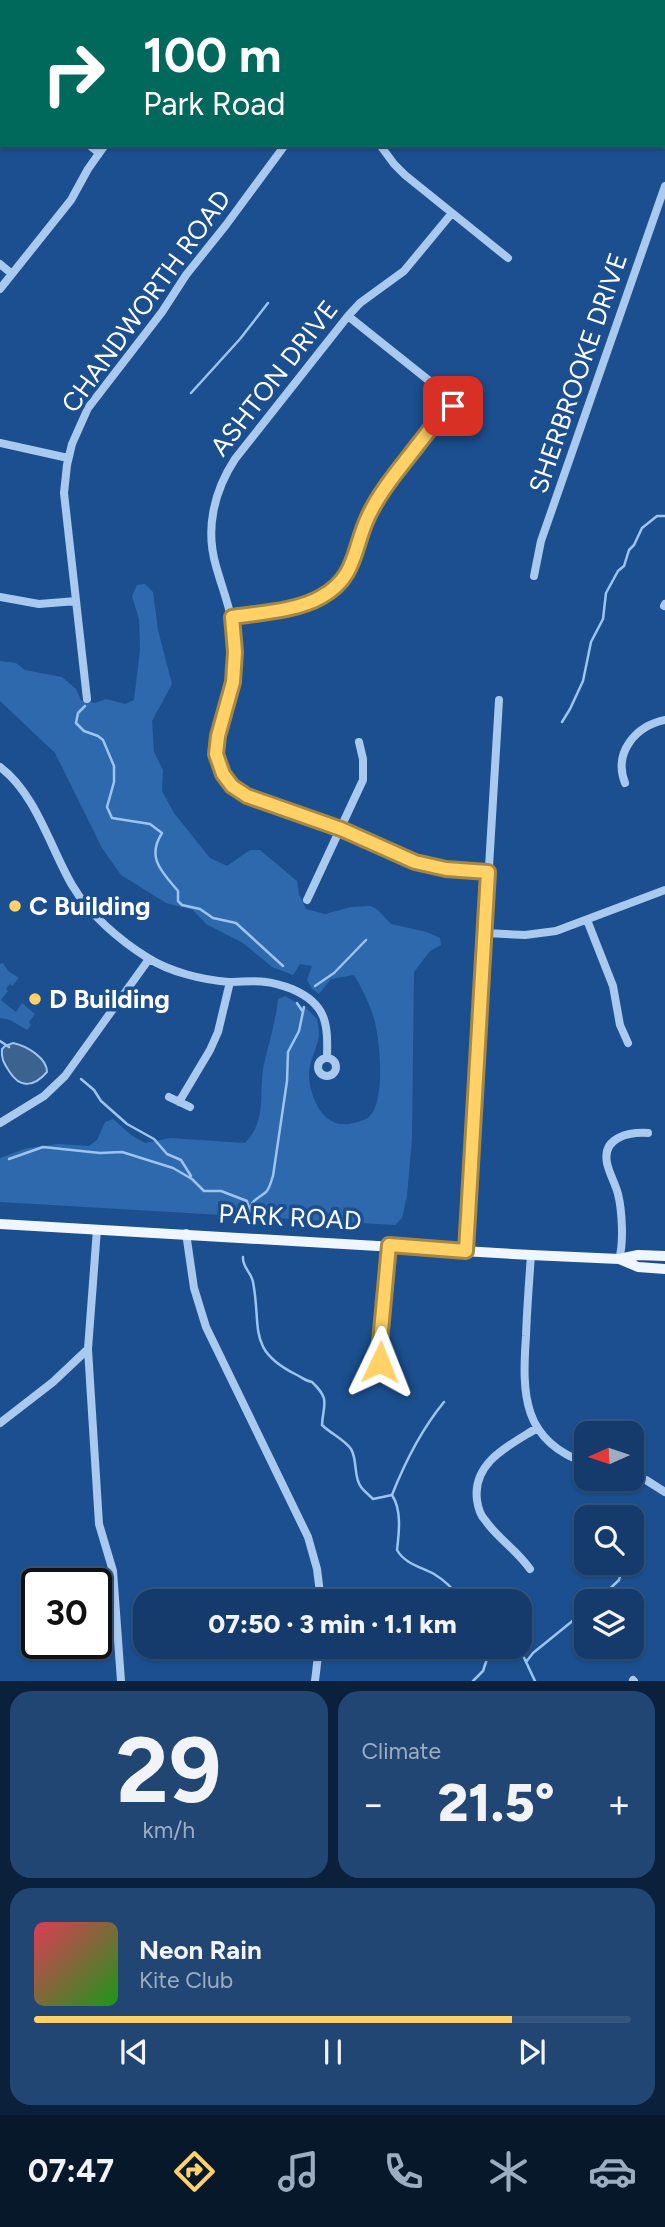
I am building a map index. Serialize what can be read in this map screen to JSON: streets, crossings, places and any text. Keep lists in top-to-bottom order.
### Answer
{
  "streets": {
    "main road": ["PARK ROAD"],
    "street": ["CHANDWORTH ROAD", "SHERBROOKE DRIVE", "ASHTON DRIVE"]
  },
  "places": ["C Building", "D Building"],
  "north": "left",
  "page": {
    "turn": ["100 m", "Park Road"],
    "limit": "30",
    "trip": "07:50 · 3 min · 1.1 km",
    "tile": [
      ["29", "km/h"],
      "Climate"
    ],
    "heat": ["−", "21.5°", "+"],
    "song": ["Neon Rain", "Kite Club"],
    "tabs": "07:47"
  }
}
